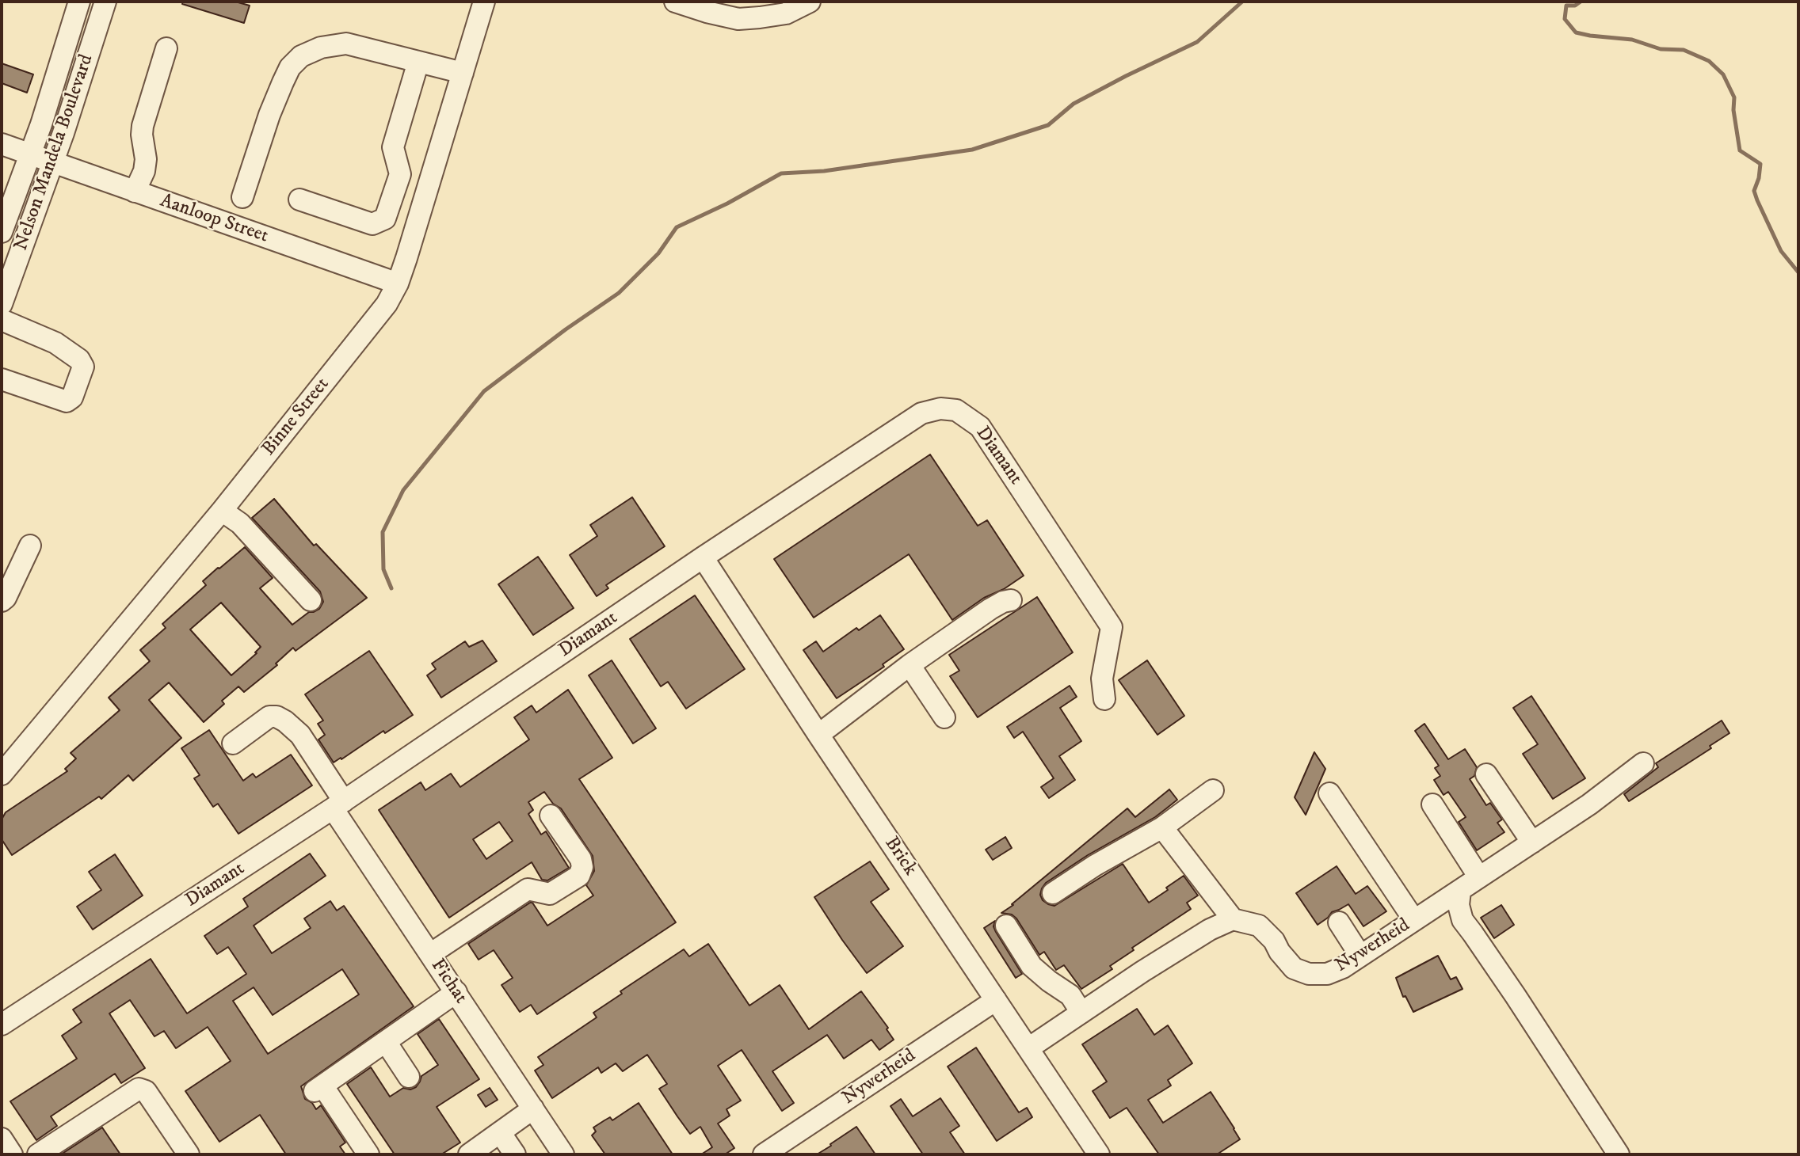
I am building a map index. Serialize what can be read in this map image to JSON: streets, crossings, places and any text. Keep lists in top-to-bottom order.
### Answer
{
  "streets": {
    "street": [
      "Nelson Mandela Boulevard",
      "Aanloop Street",
      "Binne Street",
      "Diamant",
      "Brick",
      "Nywerheid",
      "Fichat"
    ]
  },
  "crossings": [
    ["Nelson Mandela Boulevard", "Aanloop Street"],
    ["Aanloop Street", "Binne Street"],
    ["Diamant", "Brick"],
    ["Diamant", "Fichat"],
    ["Brick", "Nywerheid"]
  ]
}
